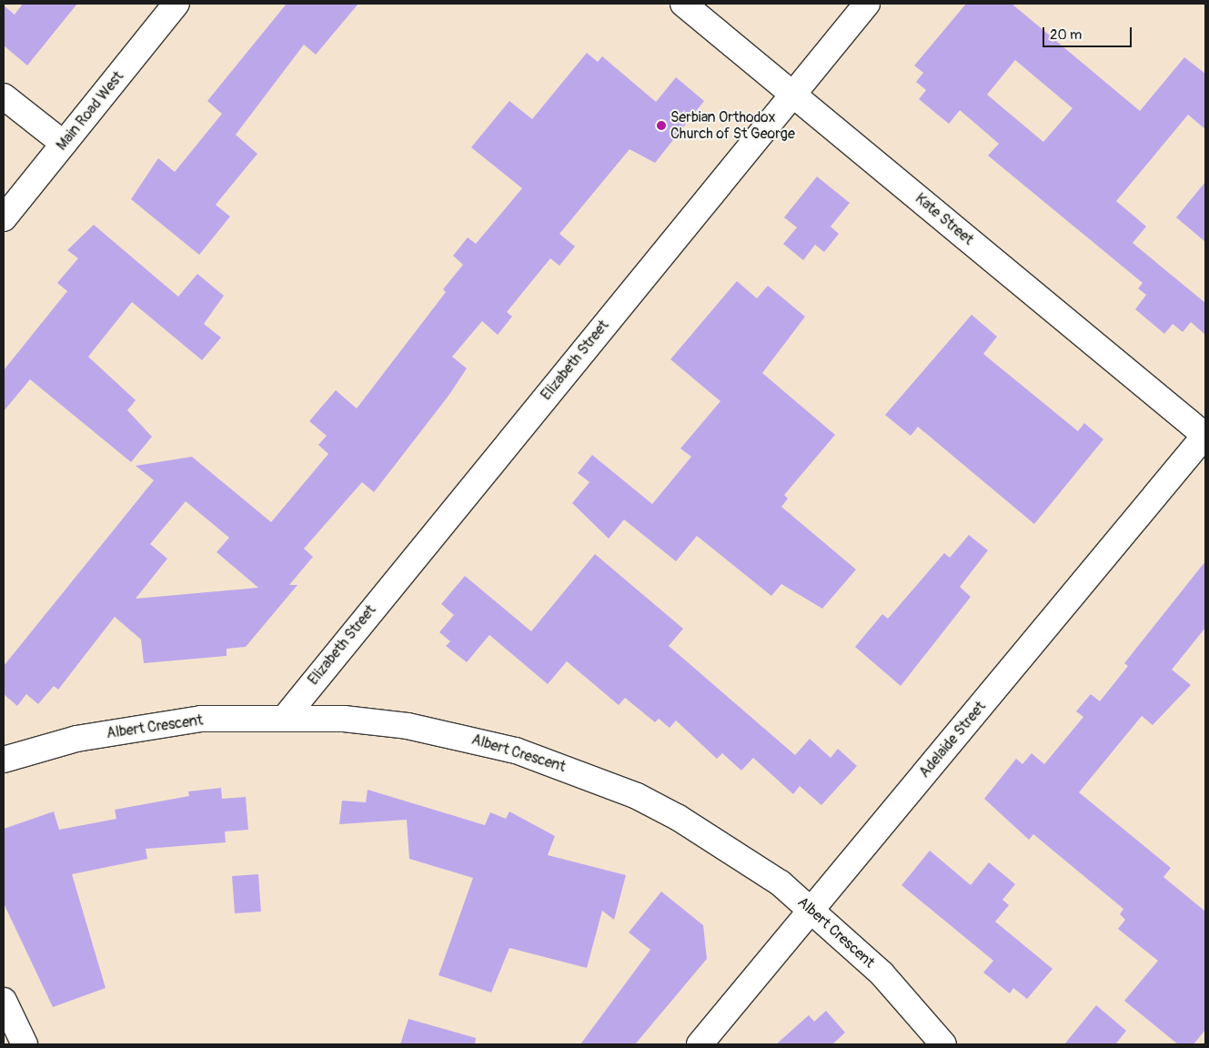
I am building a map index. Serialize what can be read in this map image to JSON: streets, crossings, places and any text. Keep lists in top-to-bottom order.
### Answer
{
  "streets": {
    "street": [
      "Main Road West",
      "Kate Street",
      "Elizabeth Street",
      "Albert Crescent",
      "Adelaide Street"
    ]
  },
  "crossings": [
    ["Kate Street", "Elizabeth Street"],
    ["Kate Street", "Adelaide Street"],
    ["Elizabeth Street", "Albert Crescent"],
    ["Albert Crescent", "Adelaide Street"]
  ],
  "places": ["Serbian Orthodox Church of St George"],
  "scale_bar": "20 m"
}
